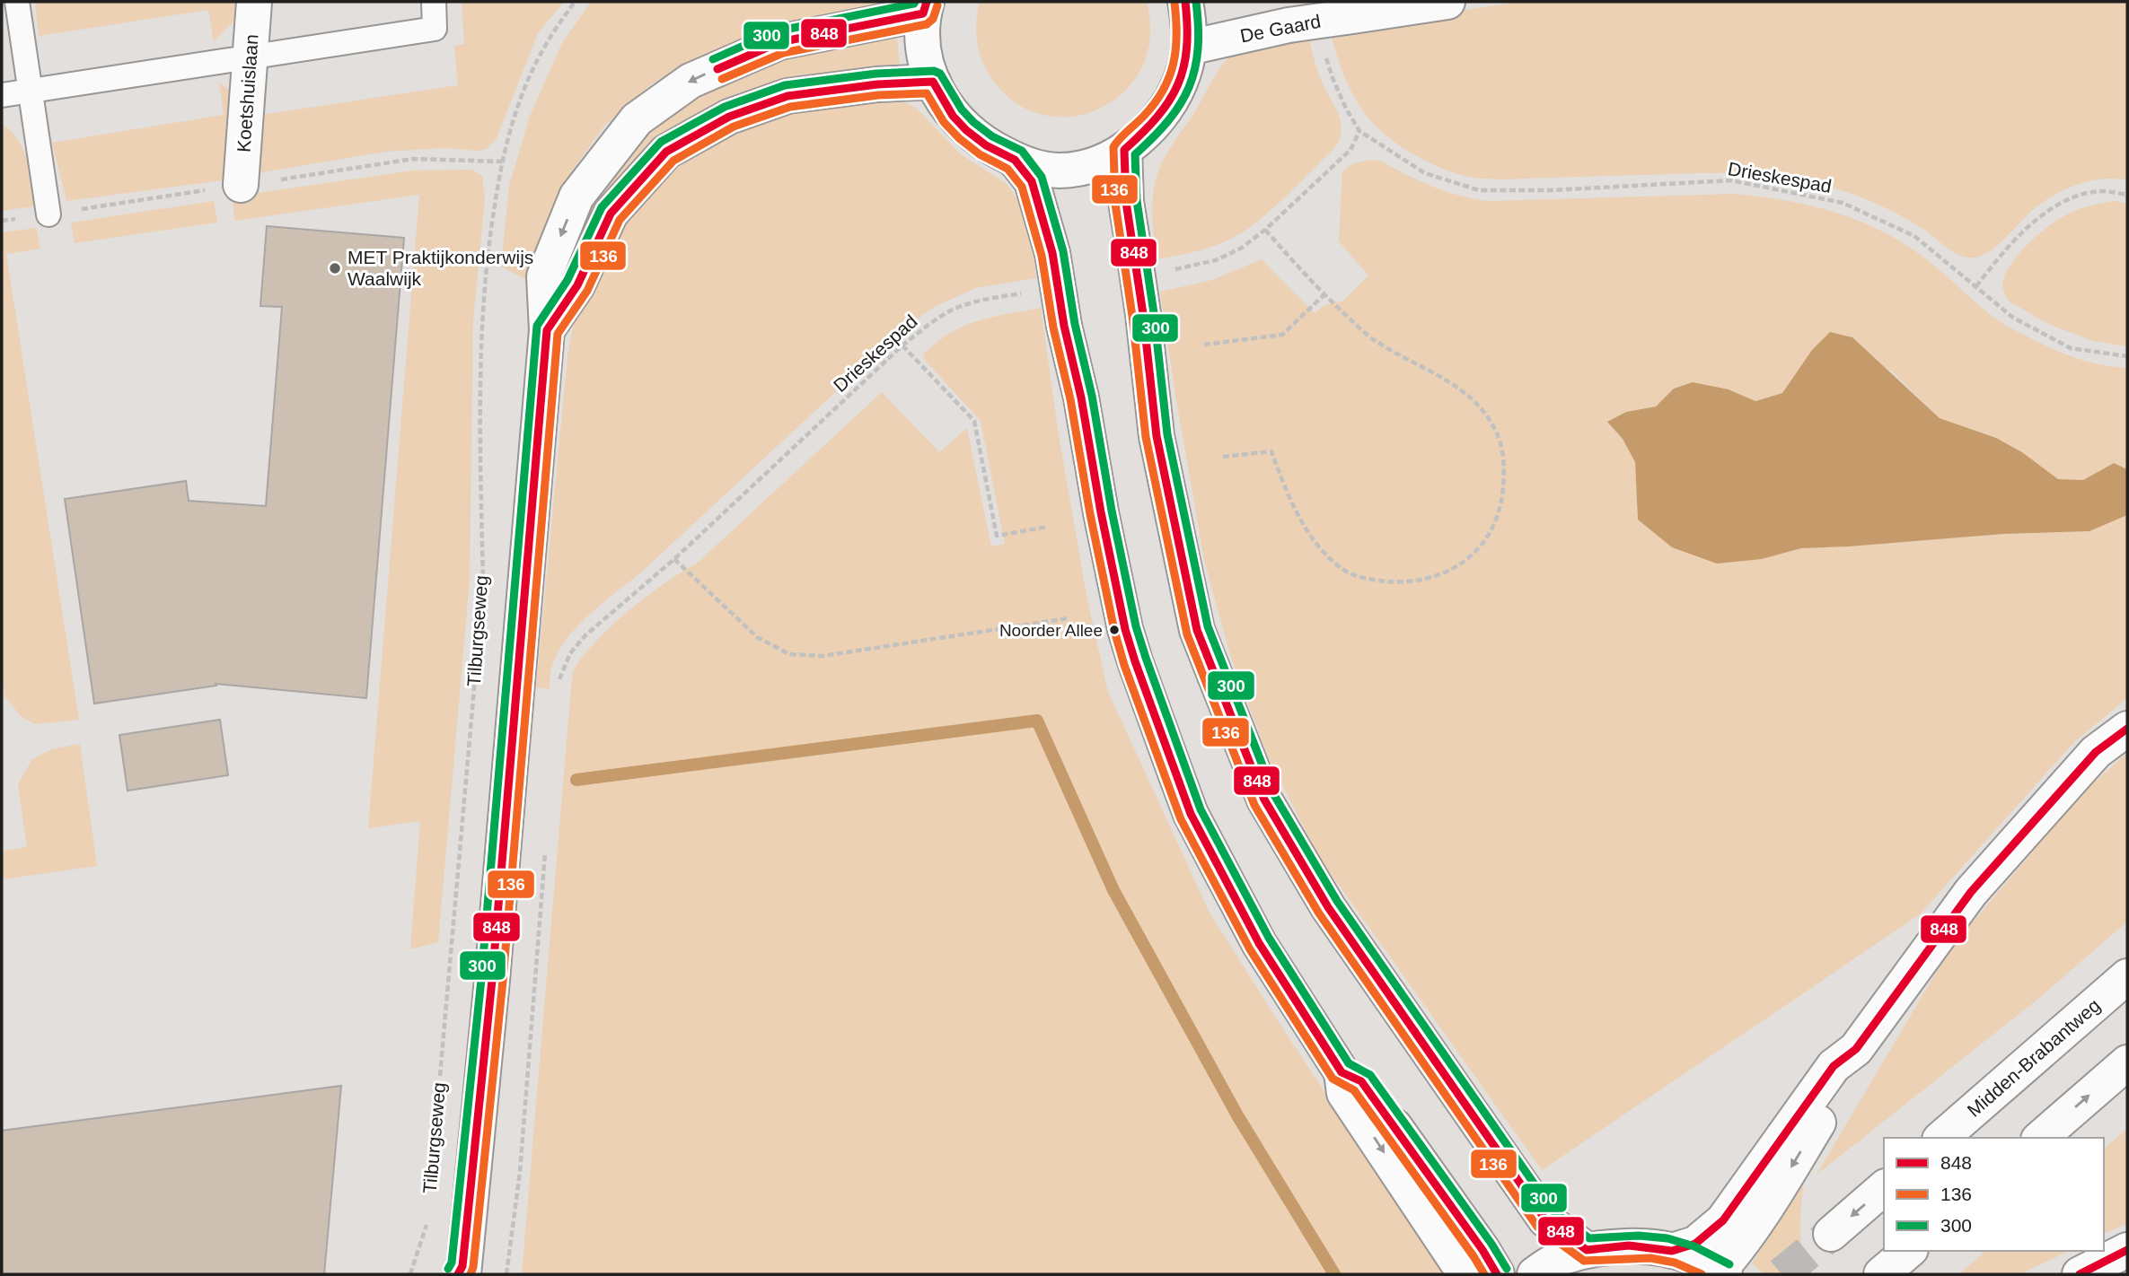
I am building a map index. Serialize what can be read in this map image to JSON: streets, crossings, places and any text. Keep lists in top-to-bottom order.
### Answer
{
  "streets": {
    "main road": ["De Gaard", "Koetshuislaan", "Midden-Brabantweg"],
    "path": ["Drieskespad", "Tilburgseweg"]
  },
  "places": ["MET Praktijkonderwijs Waalwijk", "Noorder Allee"],
  "lines": ["transit line 848", "transit line 300", "transit line 136"],
  "legend": ["848", "136", "300"]
}
